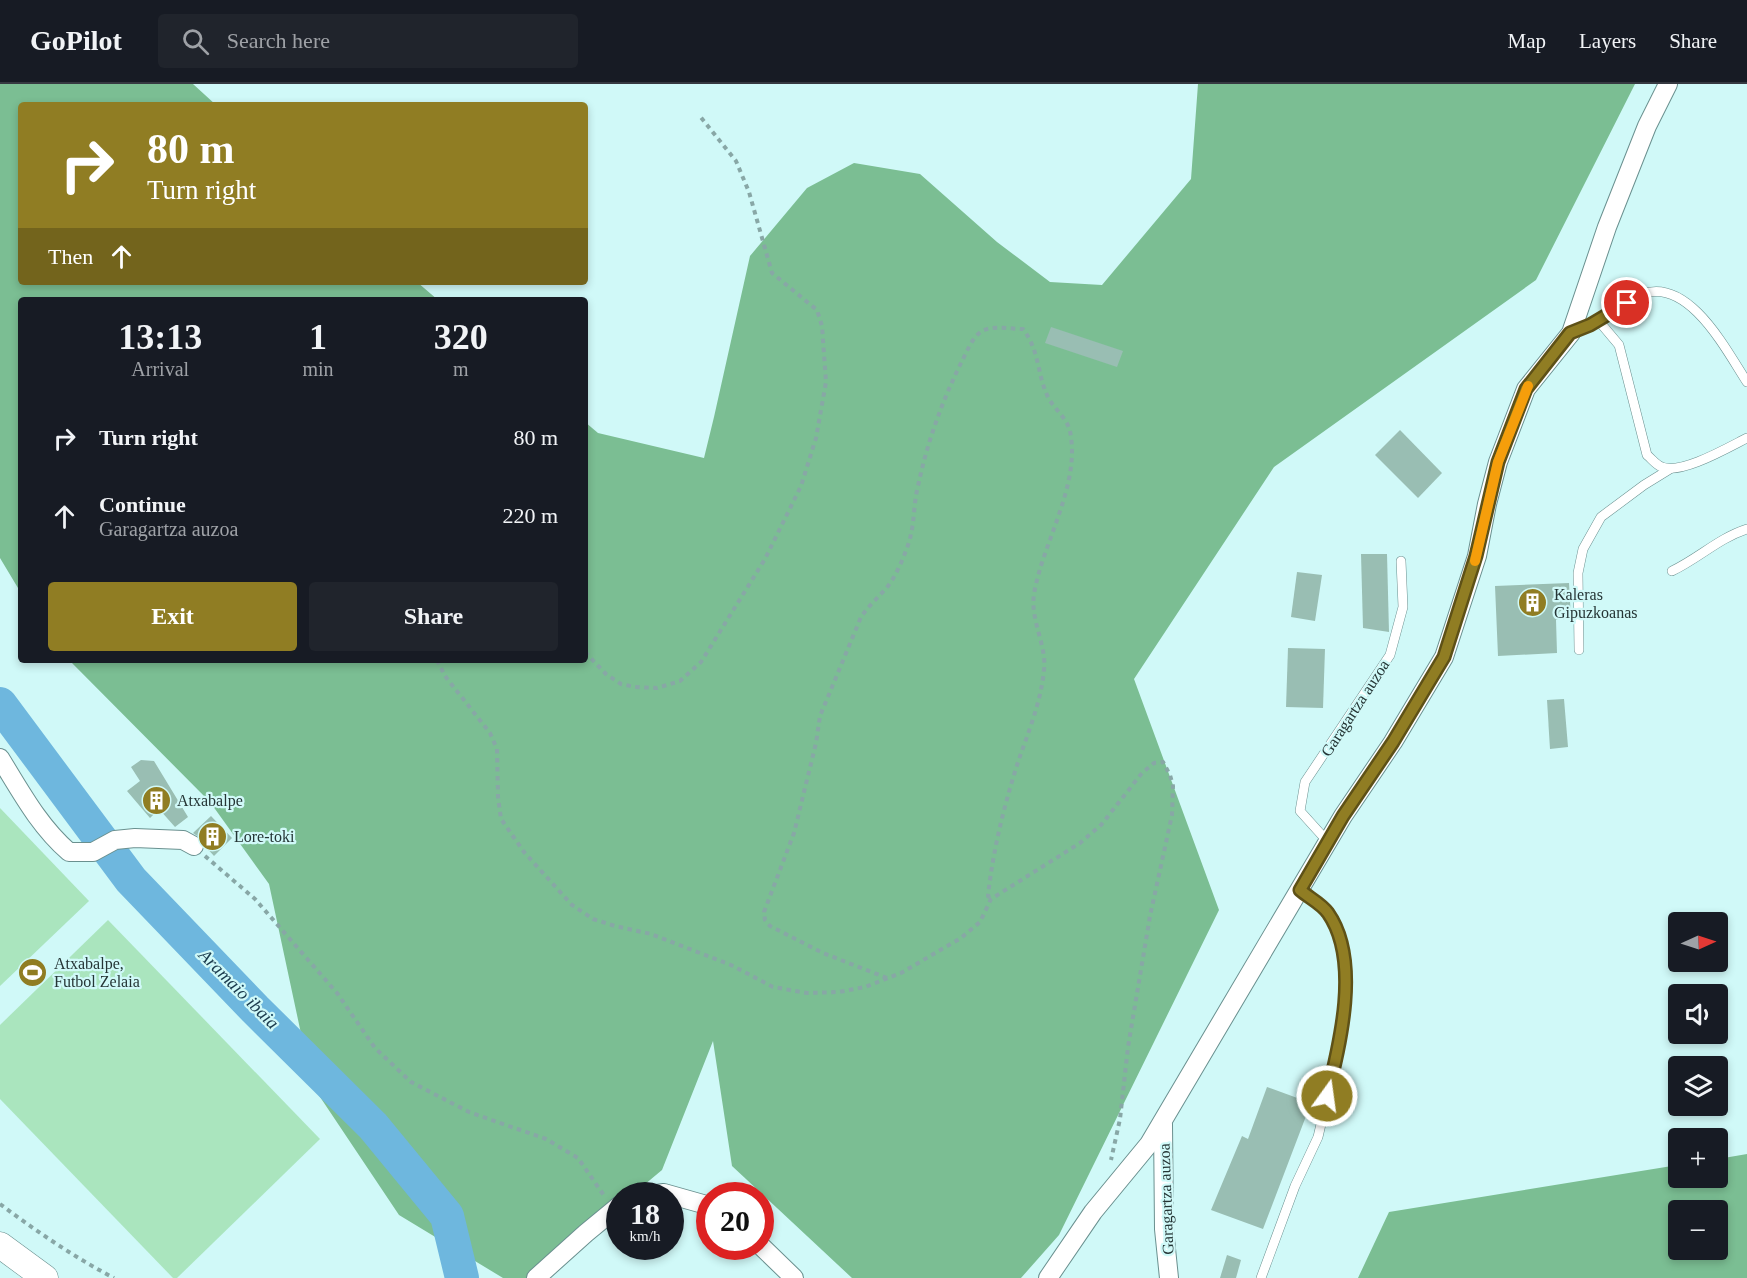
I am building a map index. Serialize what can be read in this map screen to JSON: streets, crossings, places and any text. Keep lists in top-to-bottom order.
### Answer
{
  "streets": {
    "street": ["Garagartza auzoa"]
  },
  "water": ["Aramaio ibaia"],
  "places": {
    "building": ["Kaleras Gipuzkoanas", "Atxabalpe", "Lore-toki"],
    "sports": ["Atxabalpe, Futbol Zelaia"]
  },
  "north": "right",
  "page": {
    "header": "GoPilot",
    "search": "Search here",
    "nav": ["Map", "Layers", "Share"],
    "turn": ["80 m", "Turn right"],
    "then": "Then",
    "eta": [
      "13:13",
      "Arrival",
      "1",
      "min",
      "320",
      "m"
    ],
    "list": [
      {
        "name": "Turn right",
        "value": "80 m"
      },
      {
        "name": "Continue",
        "note": "Garagartza auzoa",
        "value": "220 m"
      }
    ],
    "buttons": ["Exit", "Share"],
    "map_buttons": ["+", "−"],
    "speed": "18 km/h",
    "limit": "20"
  }
}
